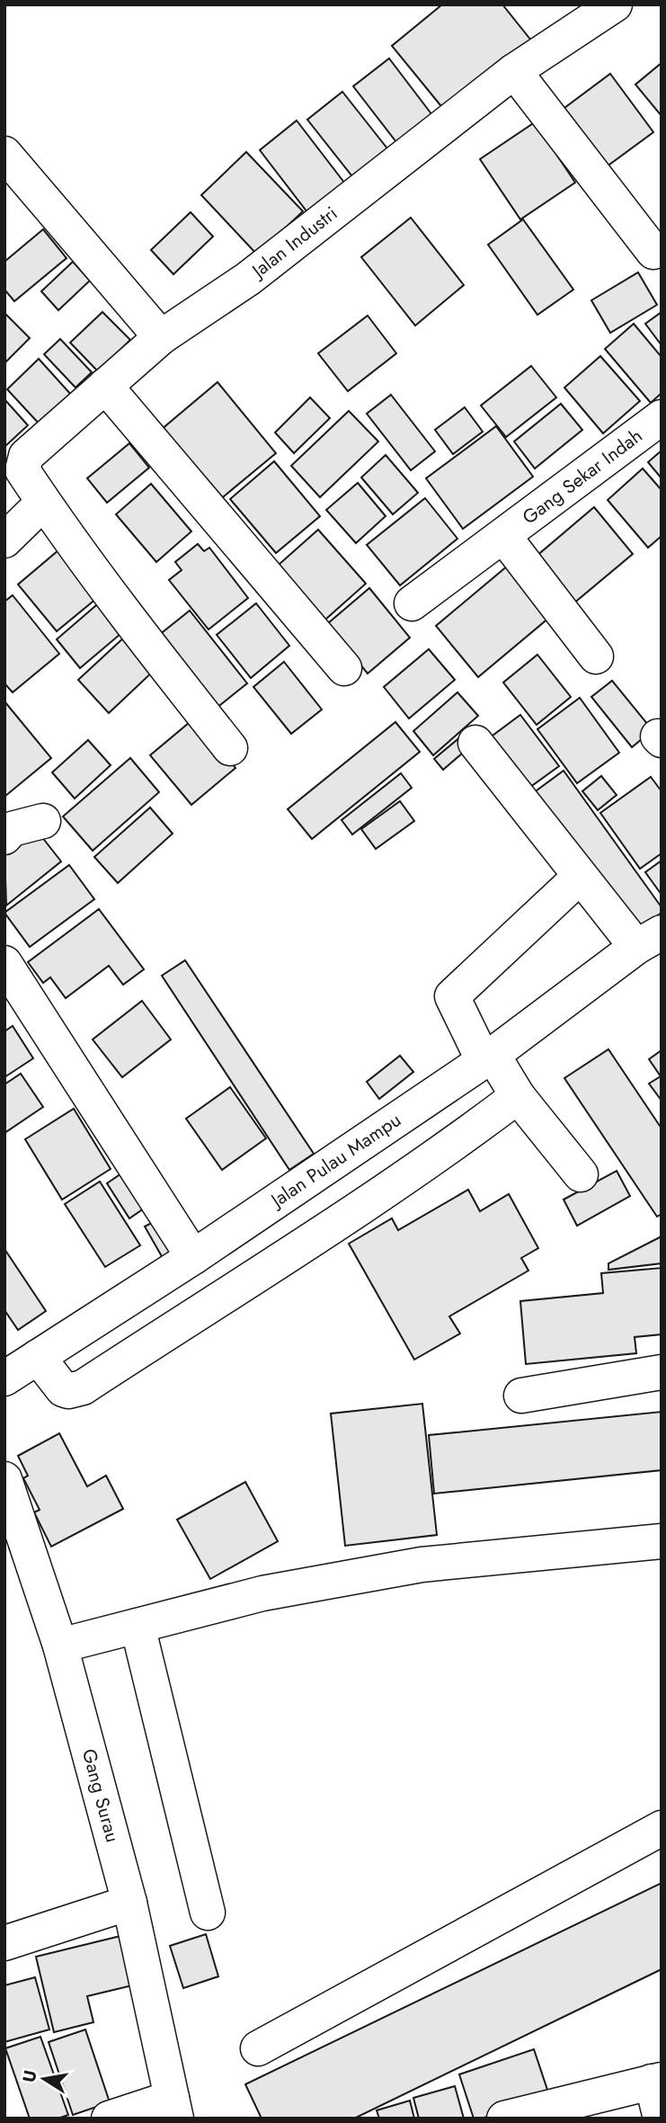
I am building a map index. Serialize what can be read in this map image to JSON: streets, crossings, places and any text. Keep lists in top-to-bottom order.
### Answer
{
  "streets": {
    "street": [
      "Jalan Industri",
      "Gang Sekar Indah",
      "Jalan Pulau Mampu",
      "Gang Surau"
    ]
  },
  "north": "left"
}
